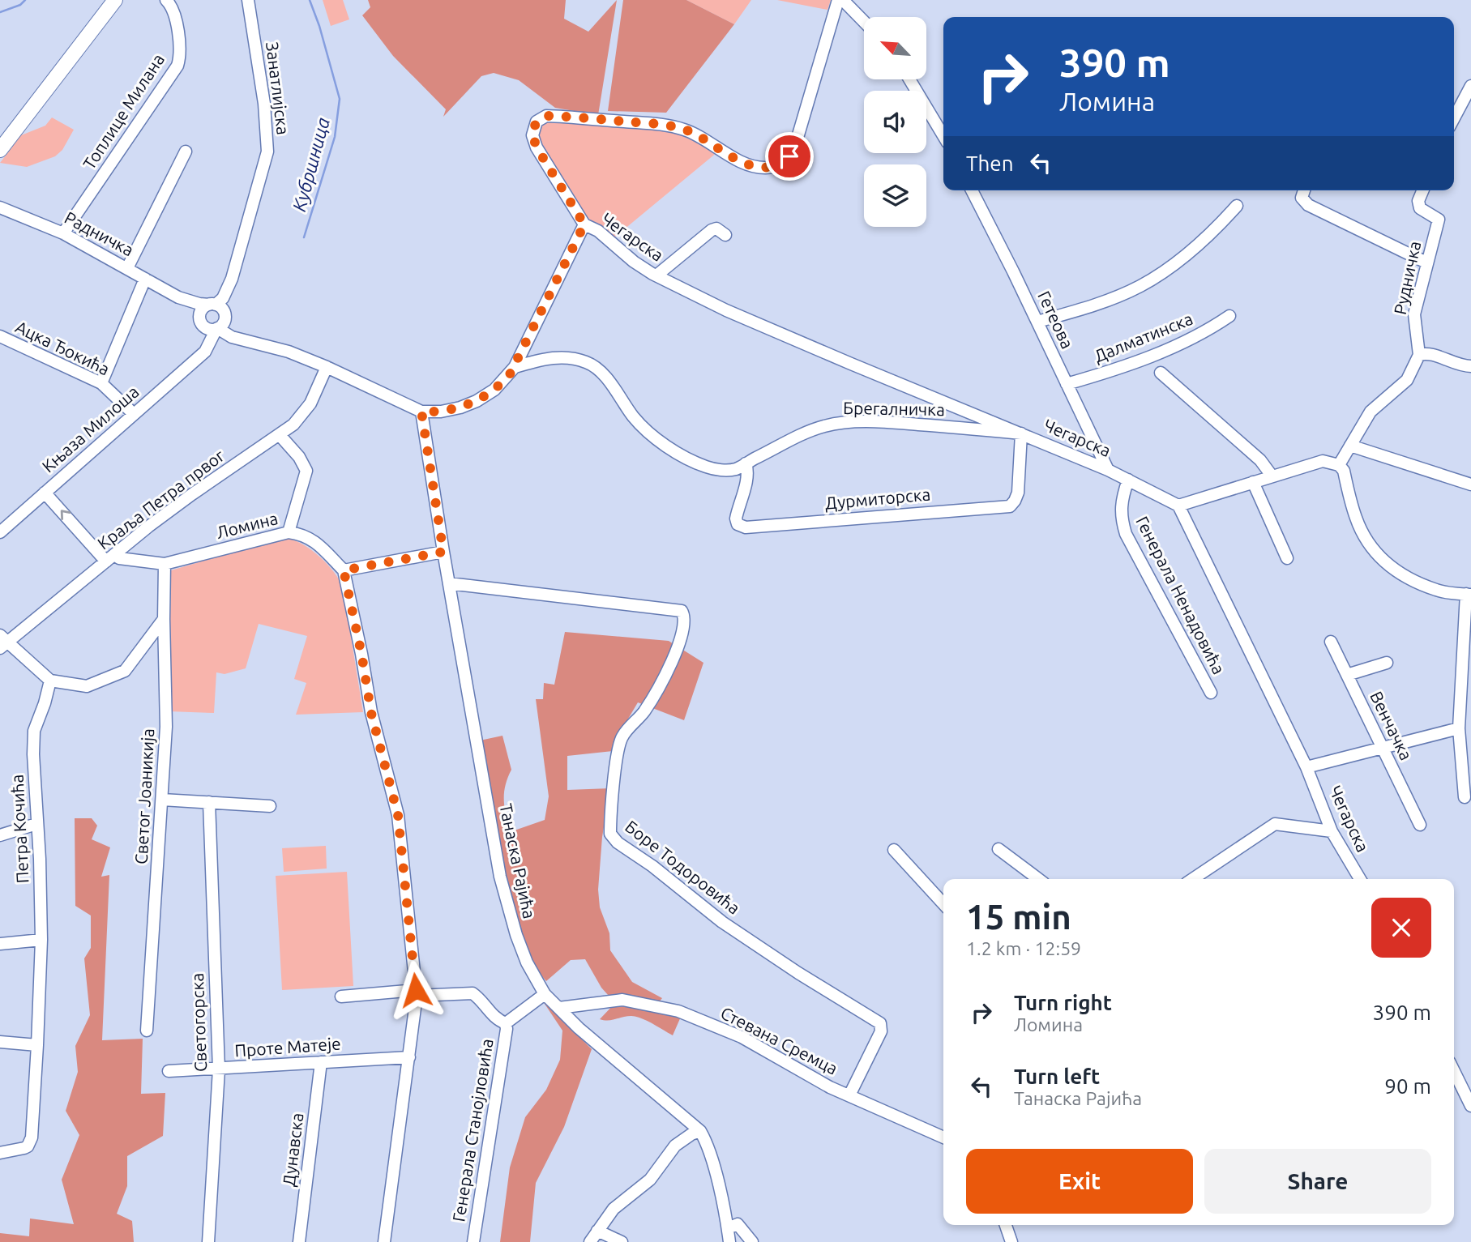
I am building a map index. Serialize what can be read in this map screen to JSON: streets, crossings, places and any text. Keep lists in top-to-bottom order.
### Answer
{
  "streets": {
    "street": [
      "Занатлијска",
      "Топлице Милана",
      "Радничка",
      "Чегарска",
      "Рудничка",
      "Гетеова",
      "Далматинска",
      "Ацка Ђокића",
      "Брегалничка",
      "Књаза Милоша",
      "Дурмиторска",
      "Краља Петра првог",
      "Ломина",
      "Генерала Ненадовића",
      "Венчачка",
      "Светог Јоаникија",
      "Петра Кочића",
      "Танаска Рајића",
      "Боре Тодоровића",
      "Светогорска",
      "Стевана Сремца",
      "Проте Матеје",
      "Генерала Станојловића",
      "Дунавска"
    ]
  },
  "crossings": [
    ["Занатлијска", "Радничка"],
    ["Занатлијска", "Књаза Милоша"],
    ["Топлице Милана", "Радничка"],
    ["Радничка", "Књаза Милоша"],
    ["Чегарска", "Гетеова"],
    ["Чегарска", "Брегалничка"],
    ["Чегарска", "Дурмиторска"],
    ["Чегарска", "Генерала Ненадовића"],
    ["Гетеова", "Далматинска"],
    ["Ацка Ђокића", "Књаза Милоша"],
    ["Брегалничка", "Дурмиторска"],
    ["Краља Петра првог", "Ломина"],
    ["Ломина", "Светог Јоаникија"],
    ["Танаска Рајића", "Боре Тодоровића"],
    ["Танаска Рајића", "Стевана Сремца"],
    ["Боре Тодоровића", "Стевана Сремца"],
    ["Светогорска", "Проте Матеје"],
    ["Проте Матеје", "Дунавска"]
  ],
  "water": ["Кубршница"],
  "north": "top left",
  "page": {
    "turn": ["390 m", "Ломина"],
    "then": "Then",
    "heading": ["15 min", "1.2 km · 12:59"],
    "list": [
      {
        "name": "Turn right",
        "note": "Ломина",
        "value": "390 m"
      },
      {
        "name": "Turn left",
        "note": "Танаска Рајића",
        "value": "90 m"
      }
    ],
    "buttons": ["Exit", "Share"]
  }
}
